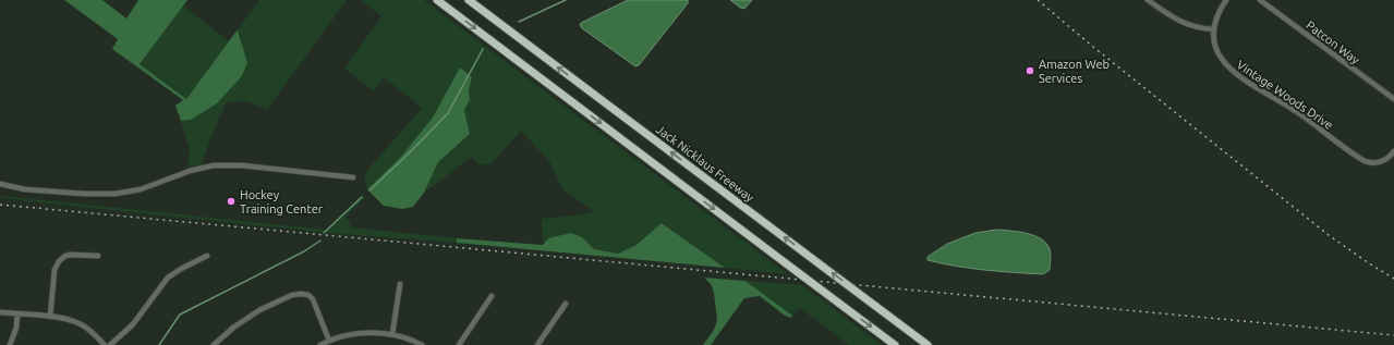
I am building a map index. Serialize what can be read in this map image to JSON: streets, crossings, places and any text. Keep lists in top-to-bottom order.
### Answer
{
  "streets": {
    "highway": ["Jack Nicklaus Freeway"],
    "street": ["Patcon Way", "Vintage Woods Drive"]
  },
  "places": ["Amazon Web Services", "Hockey Training Center"]
}
